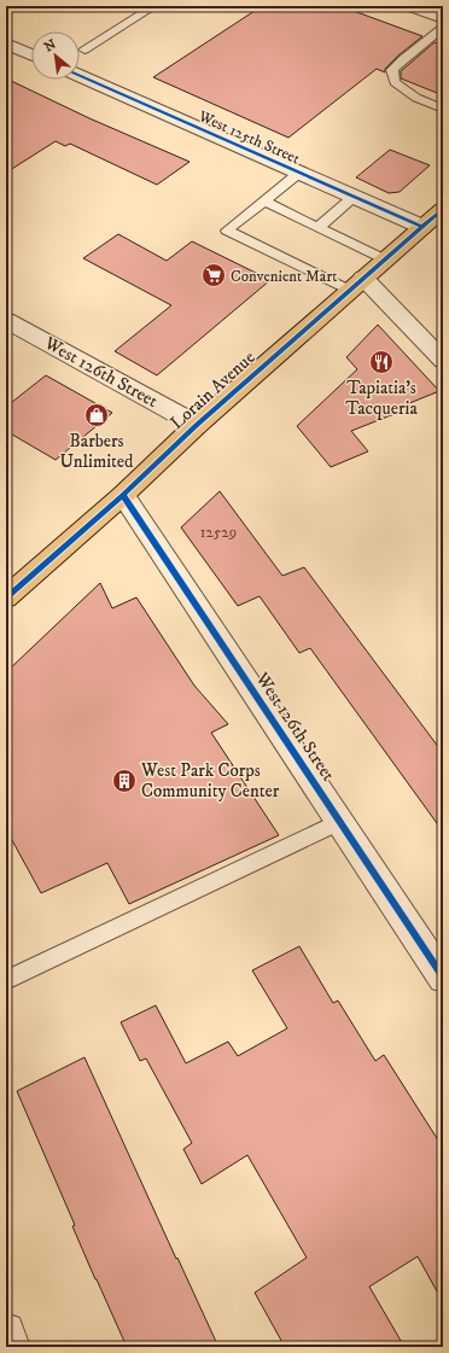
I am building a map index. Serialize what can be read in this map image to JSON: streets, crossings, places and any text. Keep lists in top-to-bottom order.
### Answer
{
  "streets": {
    "main road": ["Lorain Avenue"],
    "street": ["West 125th Street", "West 126th Street"]
  },
  "crossings": [
    ["West 125th Street", "Lorain Avenue"],
    ["West 126th Street", "Lorain Avenue"]
  ],
  "places": {
    "supermarket": ["Convenient Mart"],
    "restaurant": ["Tapiatia's Tacqueria"],
    "shop": ["Barbers Unlimited"],
    "building": ["West Park Corps Community Center"]
  },
  "house_numbers": ["12529"],
  "north": "top left"
}
